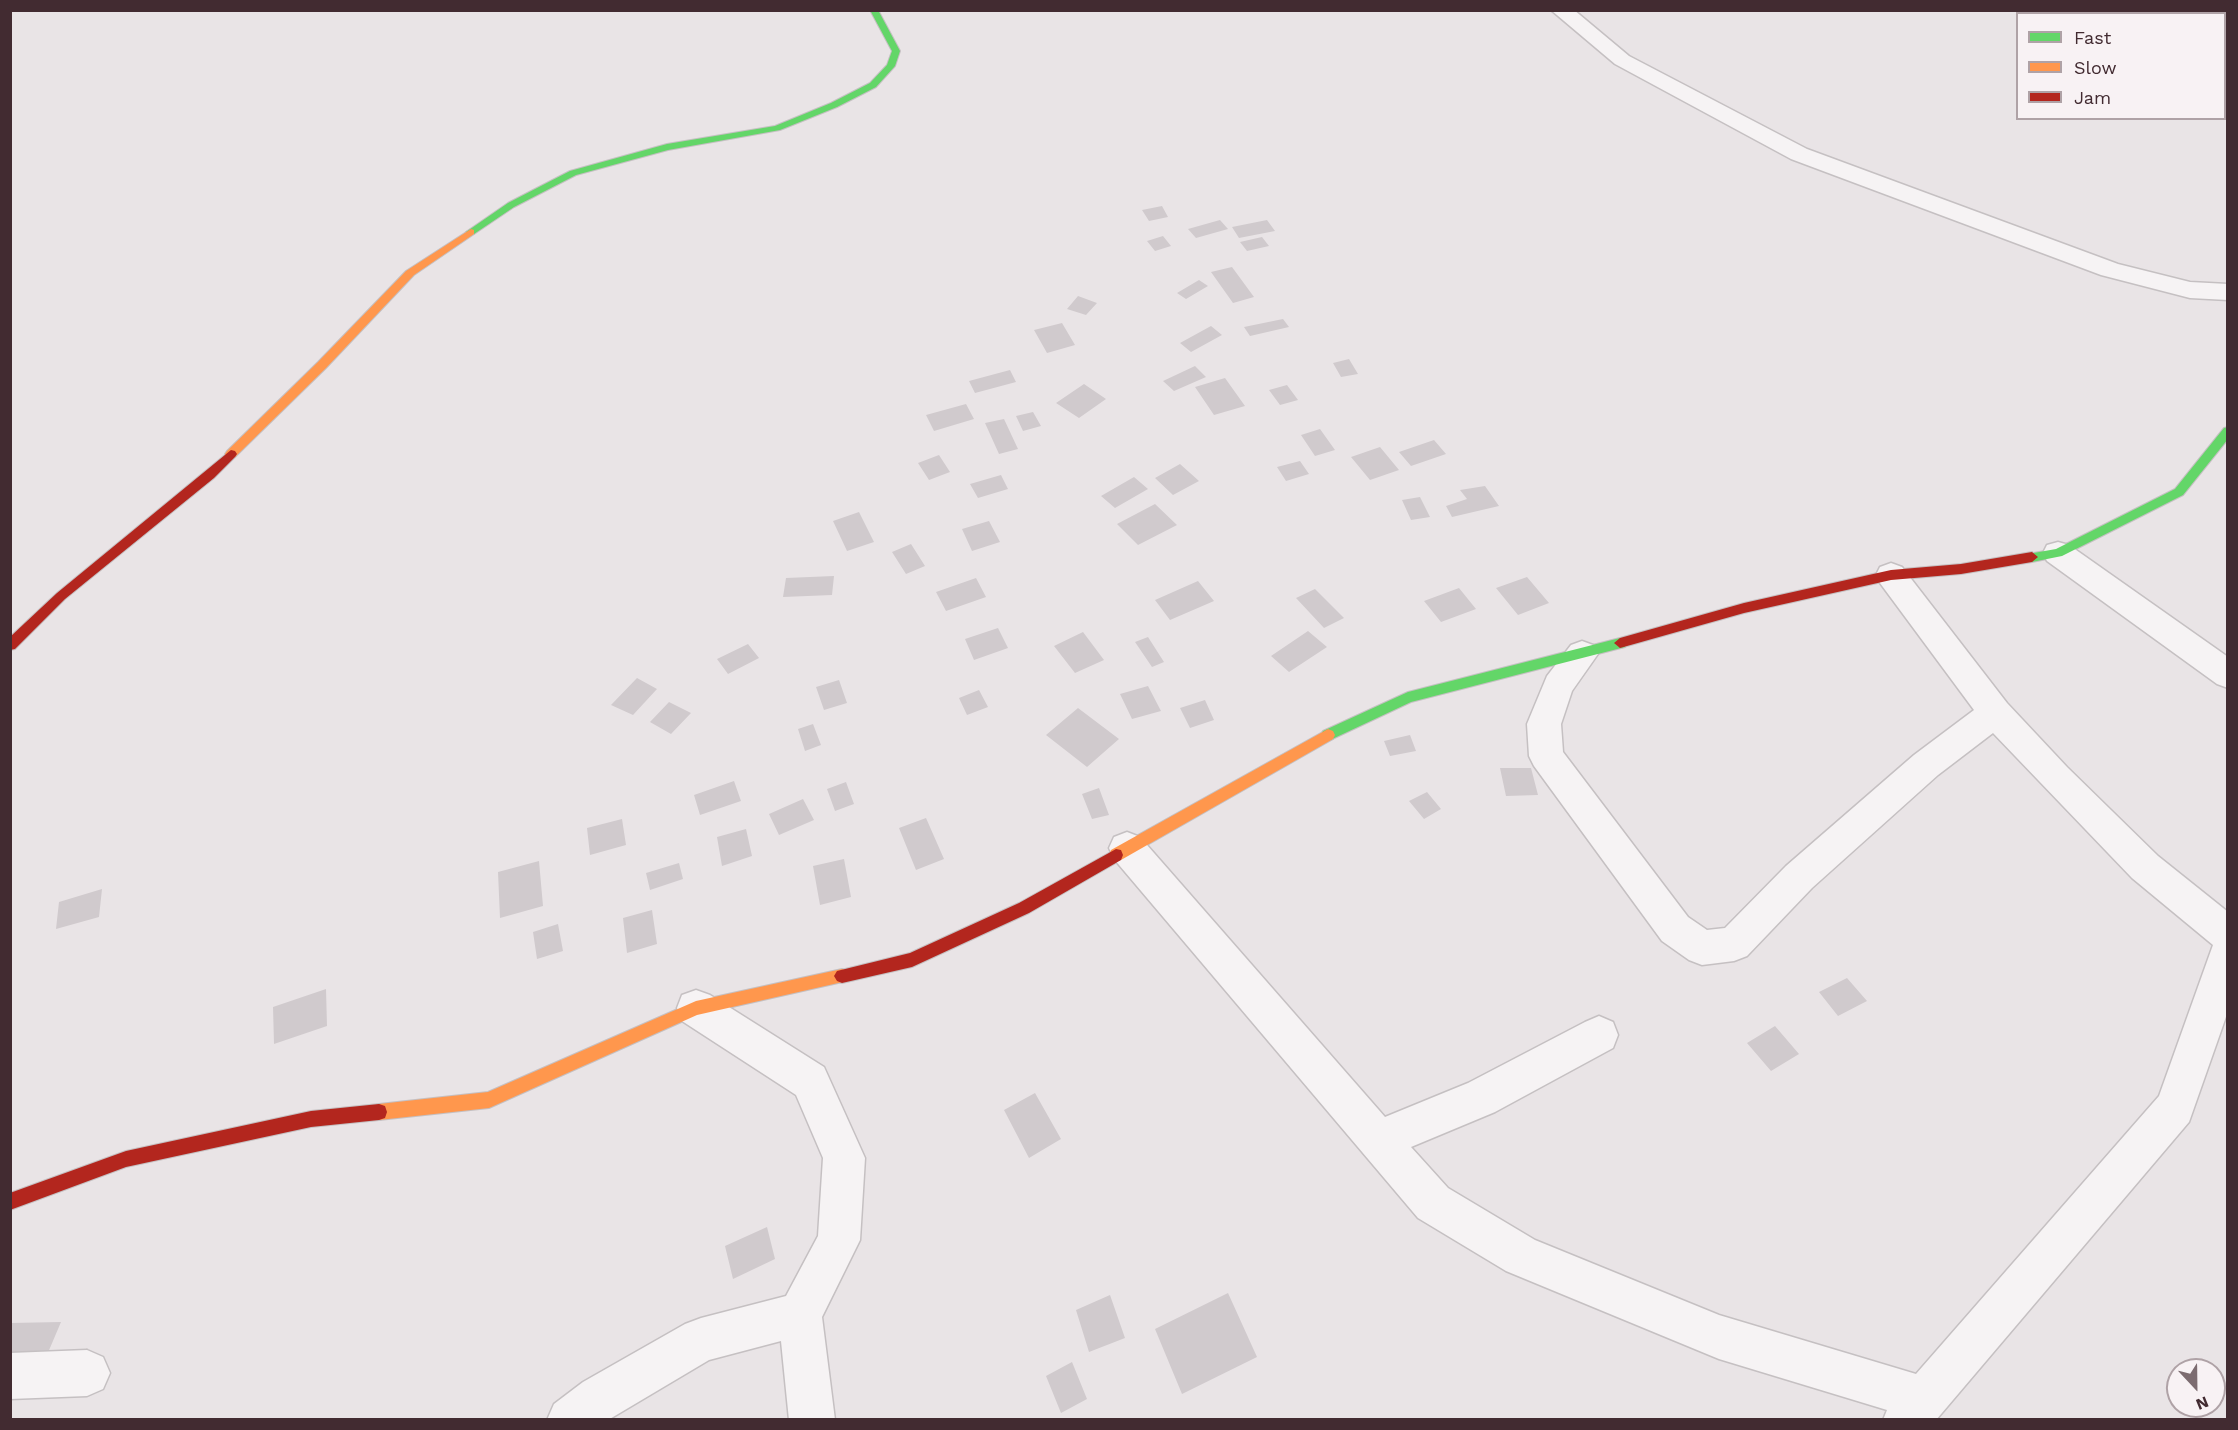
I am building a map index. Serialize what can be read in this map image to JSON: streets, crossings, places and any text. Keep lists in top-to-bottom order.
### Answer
{
  "legend": ["Fast", "Slow", "Jam"],
  "north": "bottom"
}
